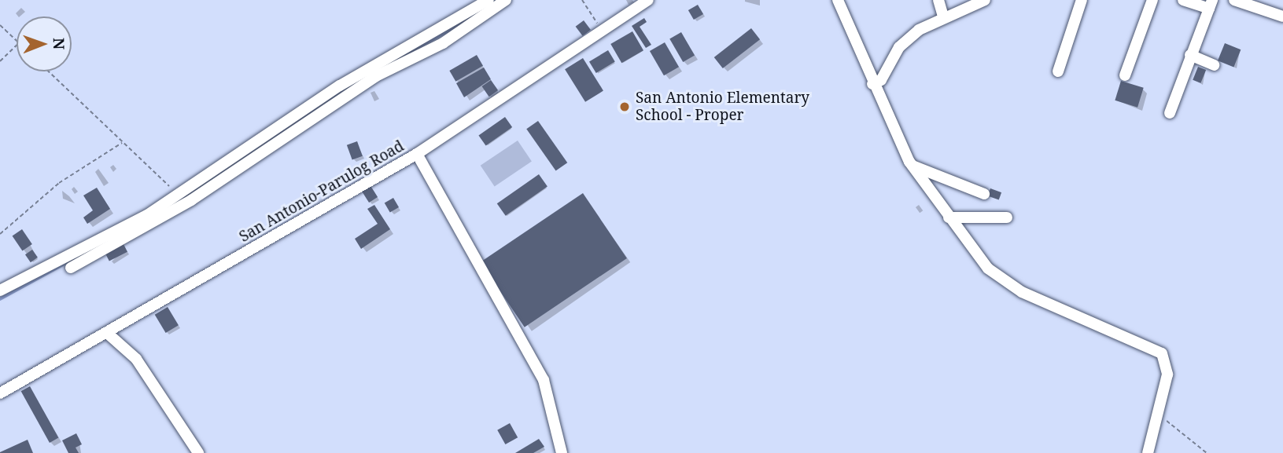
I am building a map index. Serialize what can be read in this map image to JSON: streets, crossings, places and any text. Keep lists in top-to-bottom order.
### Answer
{
  "streets": {
    "street": ["San Antonio-Parulog Road"]
  },
  "places": ["San Antonio Elementary School - Proper"],
  "north": "right"
}
